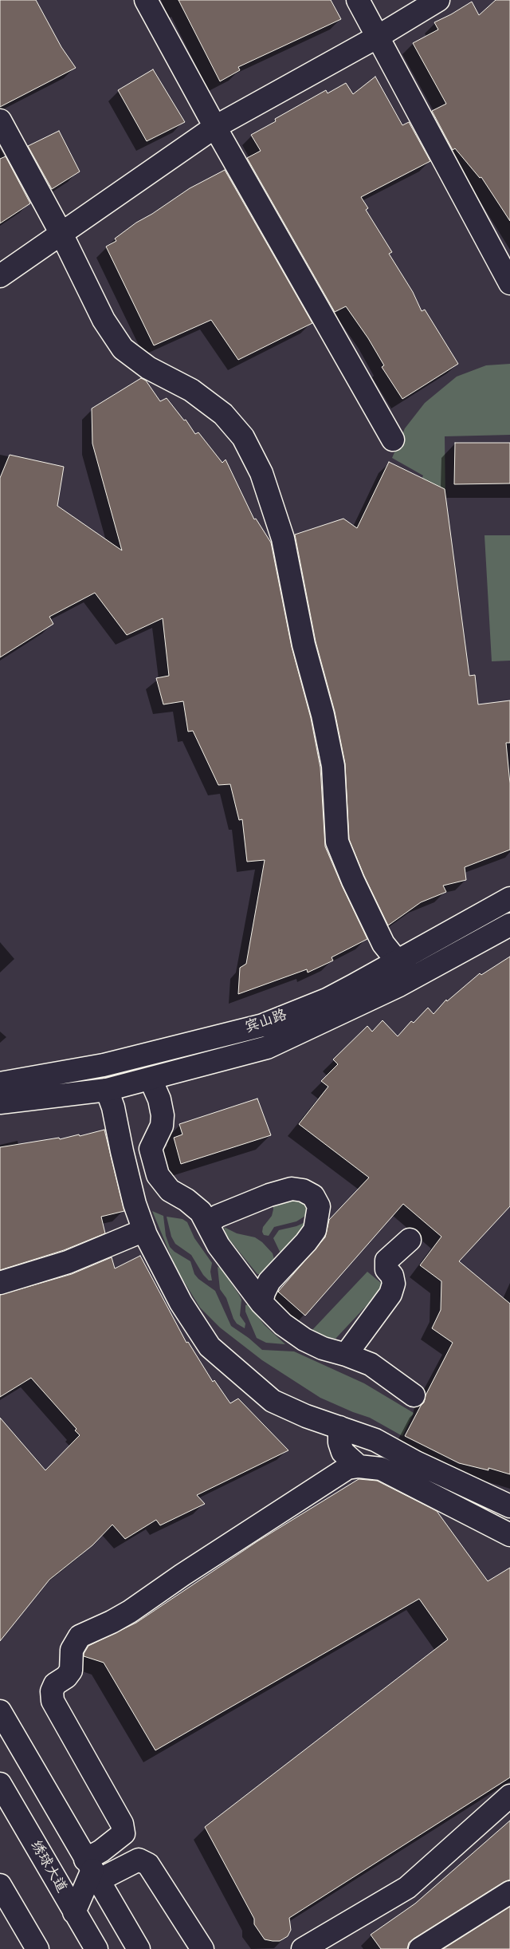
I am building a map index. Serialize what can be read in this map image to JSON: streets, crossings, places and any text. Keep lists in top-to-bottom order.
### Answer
{
  "streets": {
    "street": ["宾山路", "绣球大道"]
  }
}
